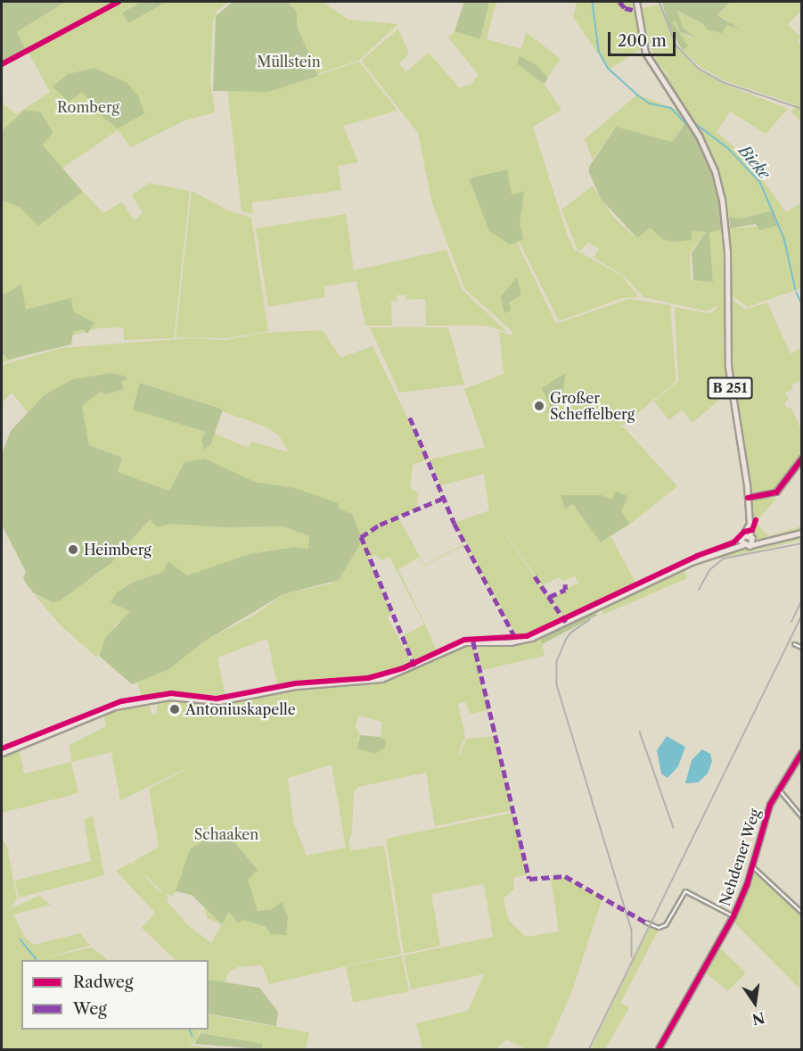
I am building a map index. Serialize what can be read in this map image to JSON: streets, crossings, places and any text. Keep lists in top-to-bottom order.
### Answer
{
  "streets": {
    "main road": ["B 251"],
    "street": ["Nehdener Weg"]
  },
  "water": ["Bieke"],
  "parks": ["Müllstein", "Romberg", "Schaaken"],
  "places": ["Großer Scheffelberg", "Heimberg", "Antoniuskapelle"],
  "legend": ["Radweg", "Weg"],
  "scale_bar": "200 m",
  "north": "bottom"
}
